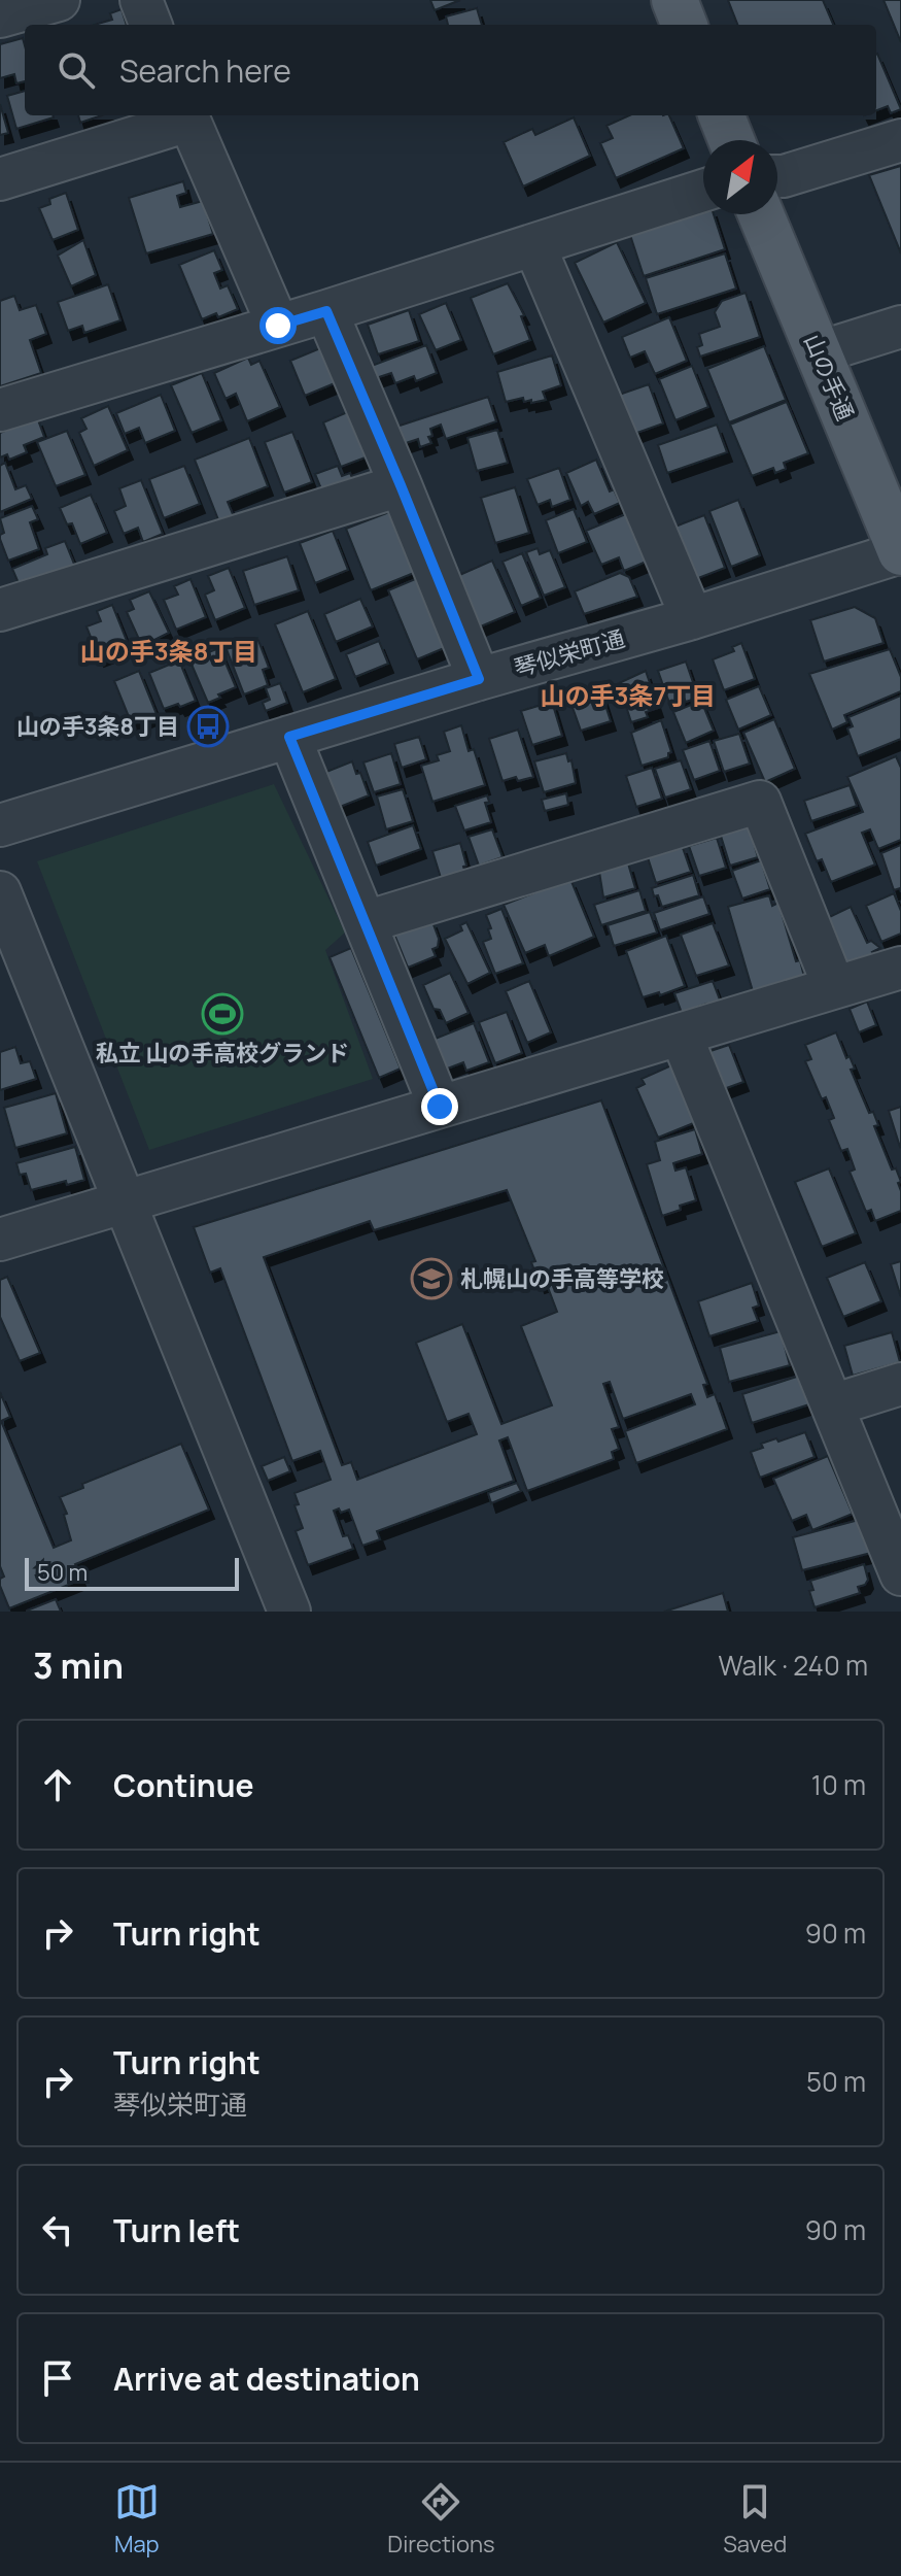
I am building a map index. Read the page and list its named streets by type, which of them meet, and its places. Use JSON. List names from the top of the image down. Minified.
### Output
{"streets":{"main road":["山の手通"],"street":["琴似栄町通"]},"crossings":[["山の手通","琴似栄町通"]],"districts":["山の手3条8丁目","山の手3条7丁目"],"places":{"bus stop":["山の手3条8丁目"],"sports":["私立 山の手高校グランド"],"school or university":["札幌山の手高等学校"]},"scale_bar":"50 m","north":"top right","page":{"search":"Search here","scale":"50 m","heading":["3 min","Walk · 240 m"],"list":[["Continue","10 m"],["Turn right","90 m"],["Turn right","琴似栄町通","50 m"],["Turn left","90 m"],"Arrive at destination"],"nav":["Map","Directions","Saved"]}}
